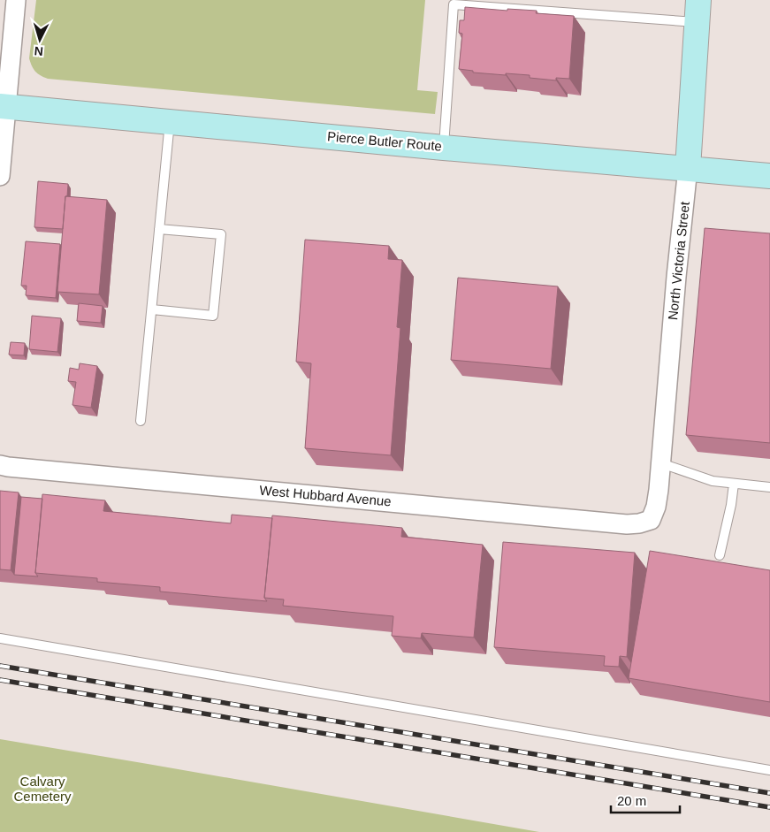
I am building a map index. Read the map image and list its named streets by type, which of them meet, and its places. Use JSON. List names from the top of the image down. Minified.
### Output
{"streets":{"main road":["Pierce Butler Route","North Victoria Street"],"street":["West Hubbard Avenue"]},"crossings":[["Pierce Butler Route","North Victoria Street"],["North Victoria Street","West Hubbard Avenue"]],"parks":["Calvary Cemetery"],"scale_bar":"20 m","north":"bottom"}
